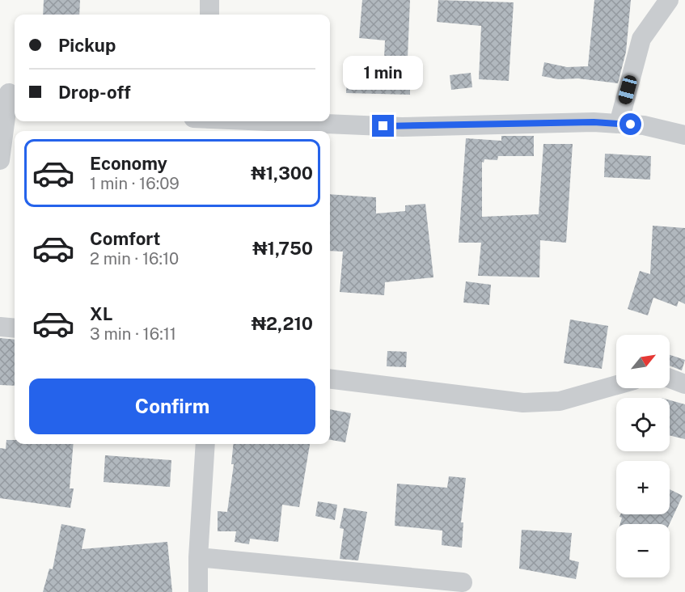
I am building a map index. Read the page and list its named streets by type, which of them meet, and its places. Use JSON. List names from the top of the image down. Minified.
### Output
{"north":"top right","page":{"banner":["Pickup","Drop-off"],"bubble":"1 min","list":[{"name":"Economy","note":"1 min · 16:09","value":"₦1,300"},{"name":"Comfort","note":"2 min · 16:10","value":"₦1,750"},{"name":"XL","note":"3 min · 16:11","value":"₦2,210"}],"map_buttons":["+","−"],"buttons":"Confirm"}}
